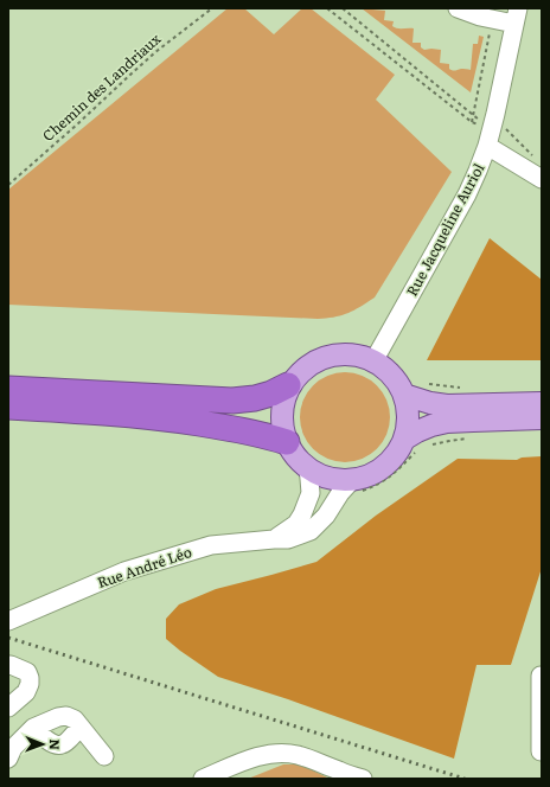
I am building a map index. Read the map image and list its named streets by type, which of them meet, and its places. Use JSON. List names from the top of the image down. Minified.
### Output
{"streets":{"street":["Rue Jacqueline Auriol","Rue André Léo"],"path":["Chemin des Landriaux"]},"crossings":[["Rue Jacqueline Auriol","Rue André Léo"]],"north":"right"}
